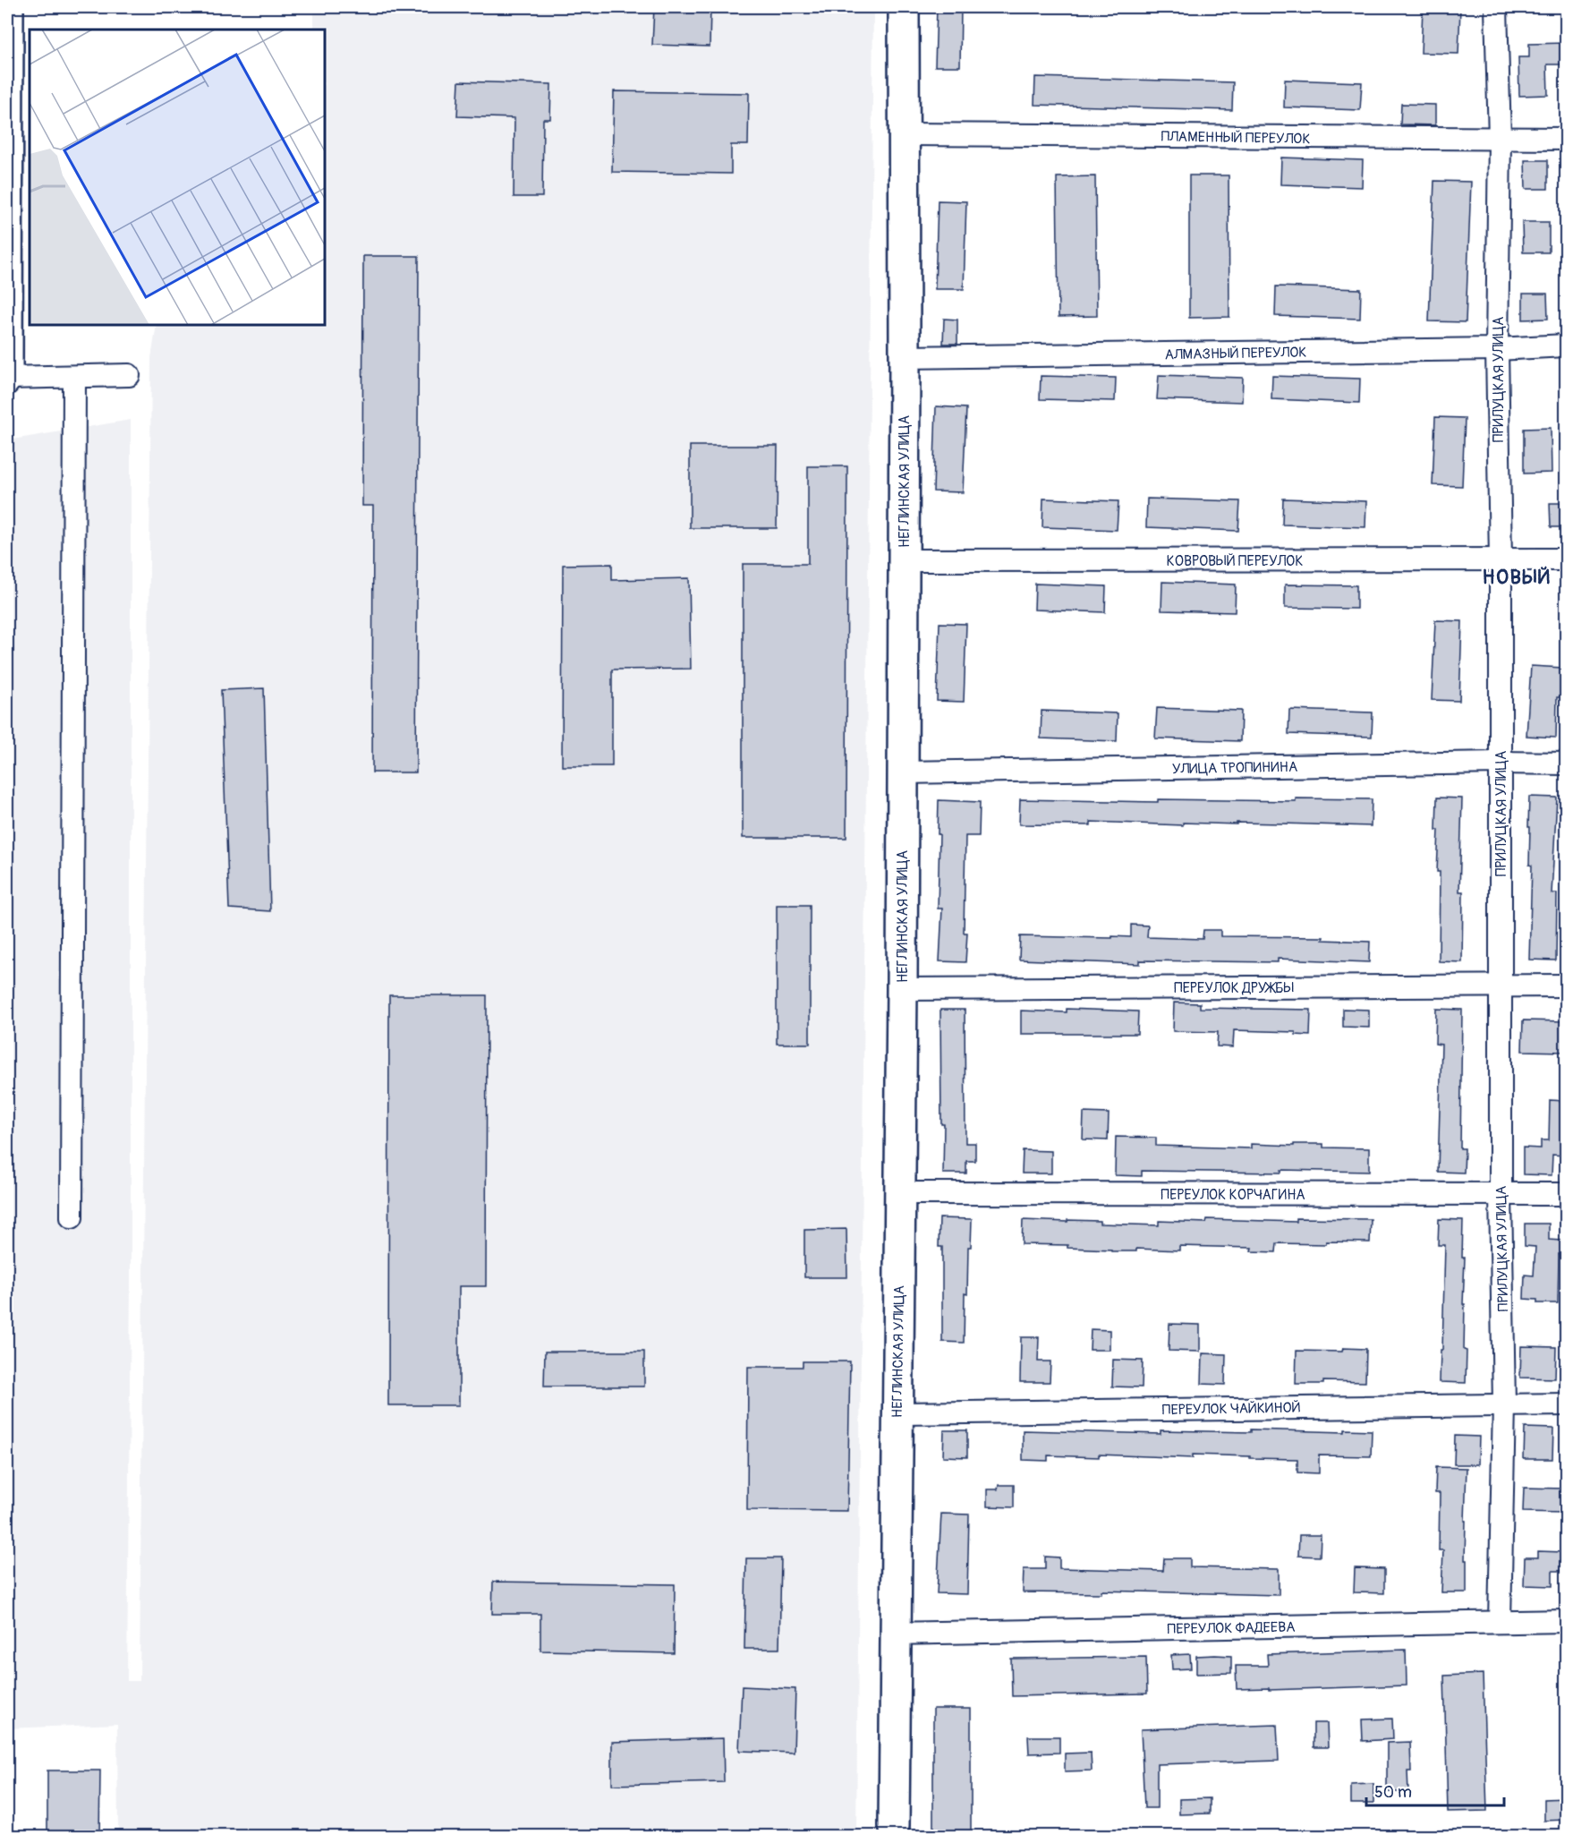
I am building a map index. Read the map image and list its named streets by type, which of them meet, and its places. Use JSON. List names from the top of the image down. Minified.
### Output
{"streets":{"street":["ПЛАМЕННЫЙ ПЕРЕУЛОК","АЛМАЗНЫЙ ПЕРЕУЛОК","ПРИЛУЦКАЯ УЛИЦА","НЕГЛИНСКАЯ УЛИЦА","КОВРОВЫЙ ПЕРЕУЛОК","УЛИЦА ТРОПИНИНА","ПЕРЕУЛОК ДРУЖБЫ","ПЕРЕУЛОК КОРЧАГИНА","ПЕРЕУЛОК ЧАЙКИНОЙ","ПЕРЕУЛОК ФАДЕЕВА"]},"crossings":[["ПЛАМЕННЫЙ ПЕРЕУЛОК","ПРИЛУЦКАЯ УЛИЦА"],["ПЛАМЕННЫЙ ПЕРЕУЛОК","НЕГЛИНСКАЯ УЛИЦА"],["АЛМАЗНЫЙ ПЕРЕУЛОК","ПРИЛУЦКАЯ УЛИЦА"],["АЛМАЗНЫЙ ПЕРЕУЛОК","НЕГЛИНСКАЯ УЛИЦА"],["ПРИЛУЦКАЯ УЛИЦА","КОВРОВЫЙ ПЕРЕУЛОК"],["ПРИЛУЦКАЯ УЛИЦА","УЛИЦА ТРОПИНИНА"],["ПРИЛУЦКАЯ УЛИЦА","ПЕРЕУЛОК ДРУЖБЫ"],["ПРИЛУЦКАЯ УЛИЦА","ПЕРЕУЛОК КОРЧАГИНА"],["ПРИЛУЦКАЯ УЛИЦА","ПЕРЕУЛОК ЧАЙКИНОЙ"],["ПРИЛУЦКАЯ УЛИЦА","ПЕРЕУЛОК ФАДЕЕВА"],["НЕГЛИНСКАЯ УЛИЦА","КОВРОВЫЙ ПЕРЕУЛОК"],["НЕГЛИНСКАЯ УЛИЦА","УЛИЦА ТРОПИНИНА"],["НЕГЛИНСКАЯ УЛИЦА","ПЕРЕУЛОК ДРУЖБЫ"],["НЕГЛИНСКАЯ УЛИЦА","ПЕРЕУЛОК КОРЧАГИНА"],["НЕГЛИНСКАЯ УЛИЦА","ПЕРЕУЛОК ЧАЙКИНОЙ"],["НЕГЛИНСКАЯ УЛИЦА","ПЕРЕУЛОК ФАДЕЕВА"]],"districts":["НОВЫЙ"],"scale_bar":"50 m"}
